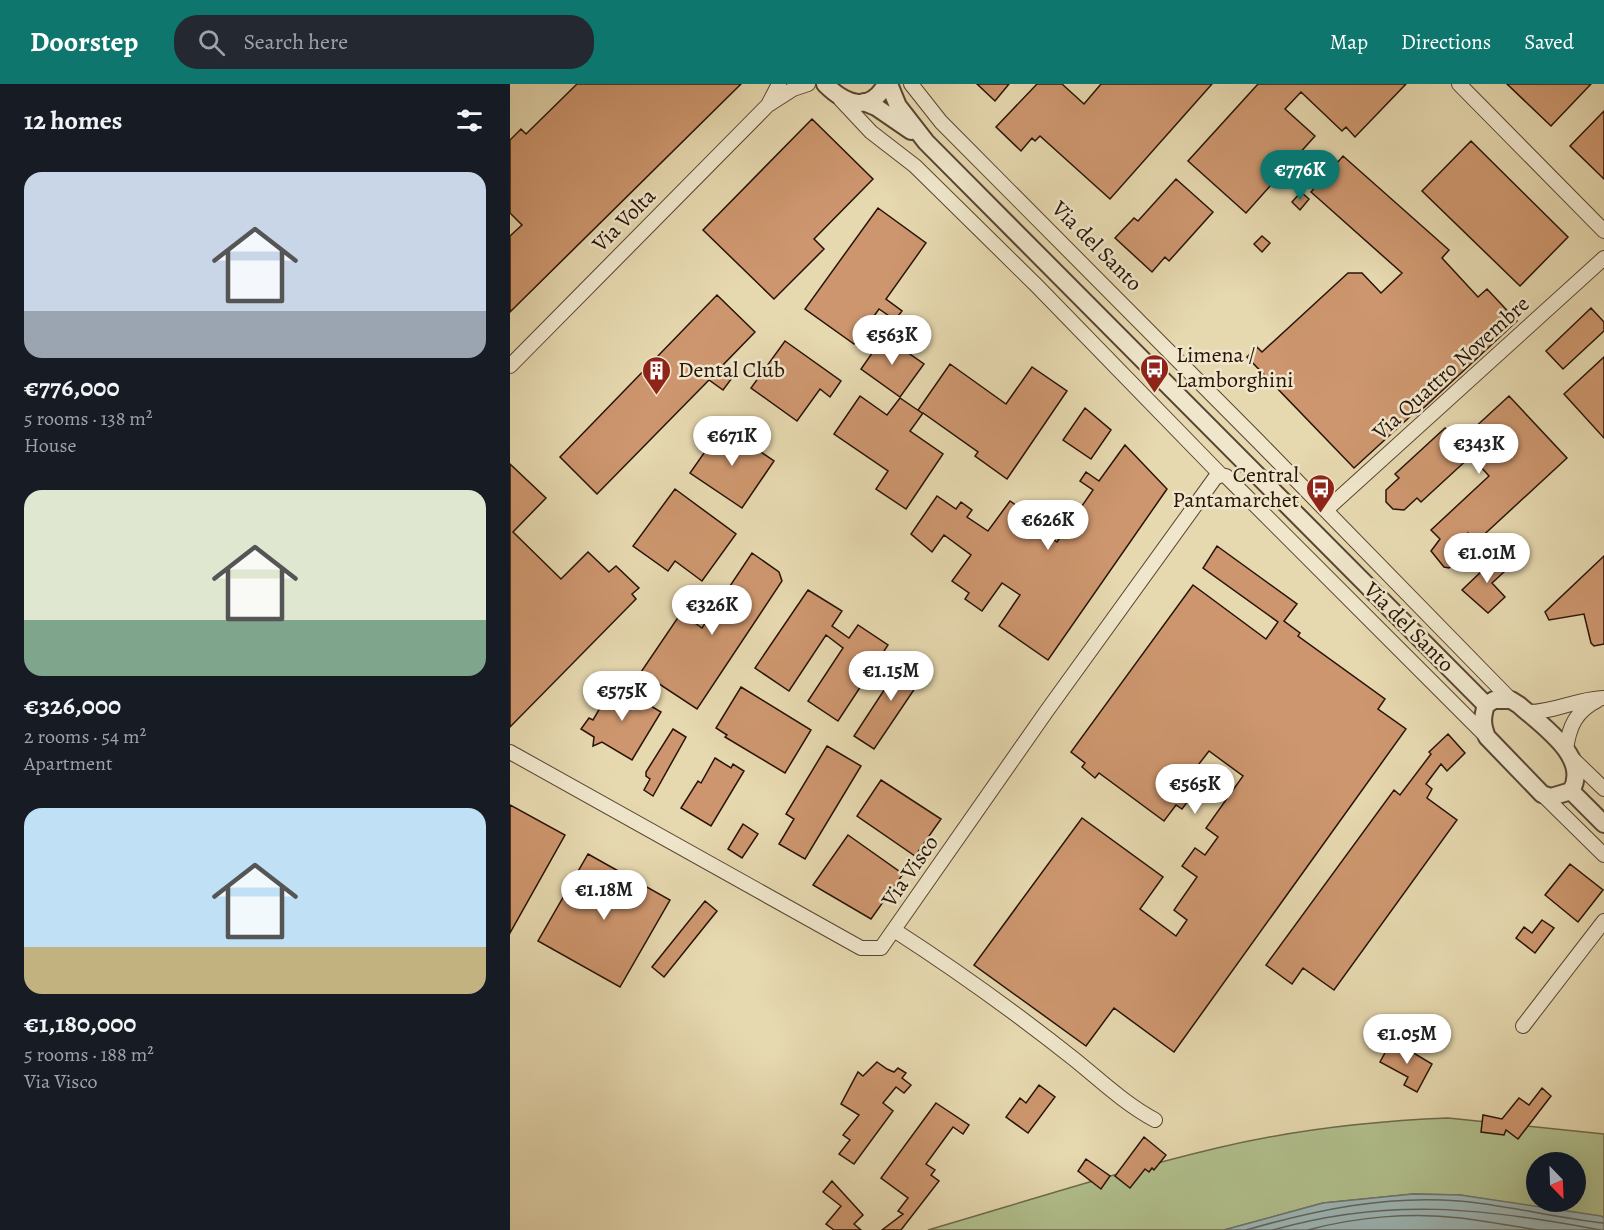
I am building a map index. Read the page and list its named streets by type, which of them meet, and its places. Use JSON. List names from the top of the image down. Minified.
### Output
{"streets":{"street":["Via Volta","Via del Santo","Via Quattro Novembre","Via Visco"]},"crossings":[["Via del Santo","Via Quattro Novembre"],["Via del Santo","Via Visco"]],"places":{"bus stop":["Limena / Lamborghini","Central Pantamarchet"],"building":["Dental Club"]},"north":"bottom right","page":{"header":"Doorstep","search":"Search here","nav":["Map","Directions","Saved"],"heading":"12 homes","price":["€776K","€563K","€671K","€343K","€626K","€1.01M","€326K","€1.15M","€575K","€565K","€1.18M","€1.05M"],"list":[{"name":"€776,000","note":"5 rooms · 138 m² · House"},{"name":"€326,000","note":"2 rooms · 54 m² · Apartment"},{"name":"€1,180,000","note":"5 rooms · 188 m² · Via Visco"}]}}
